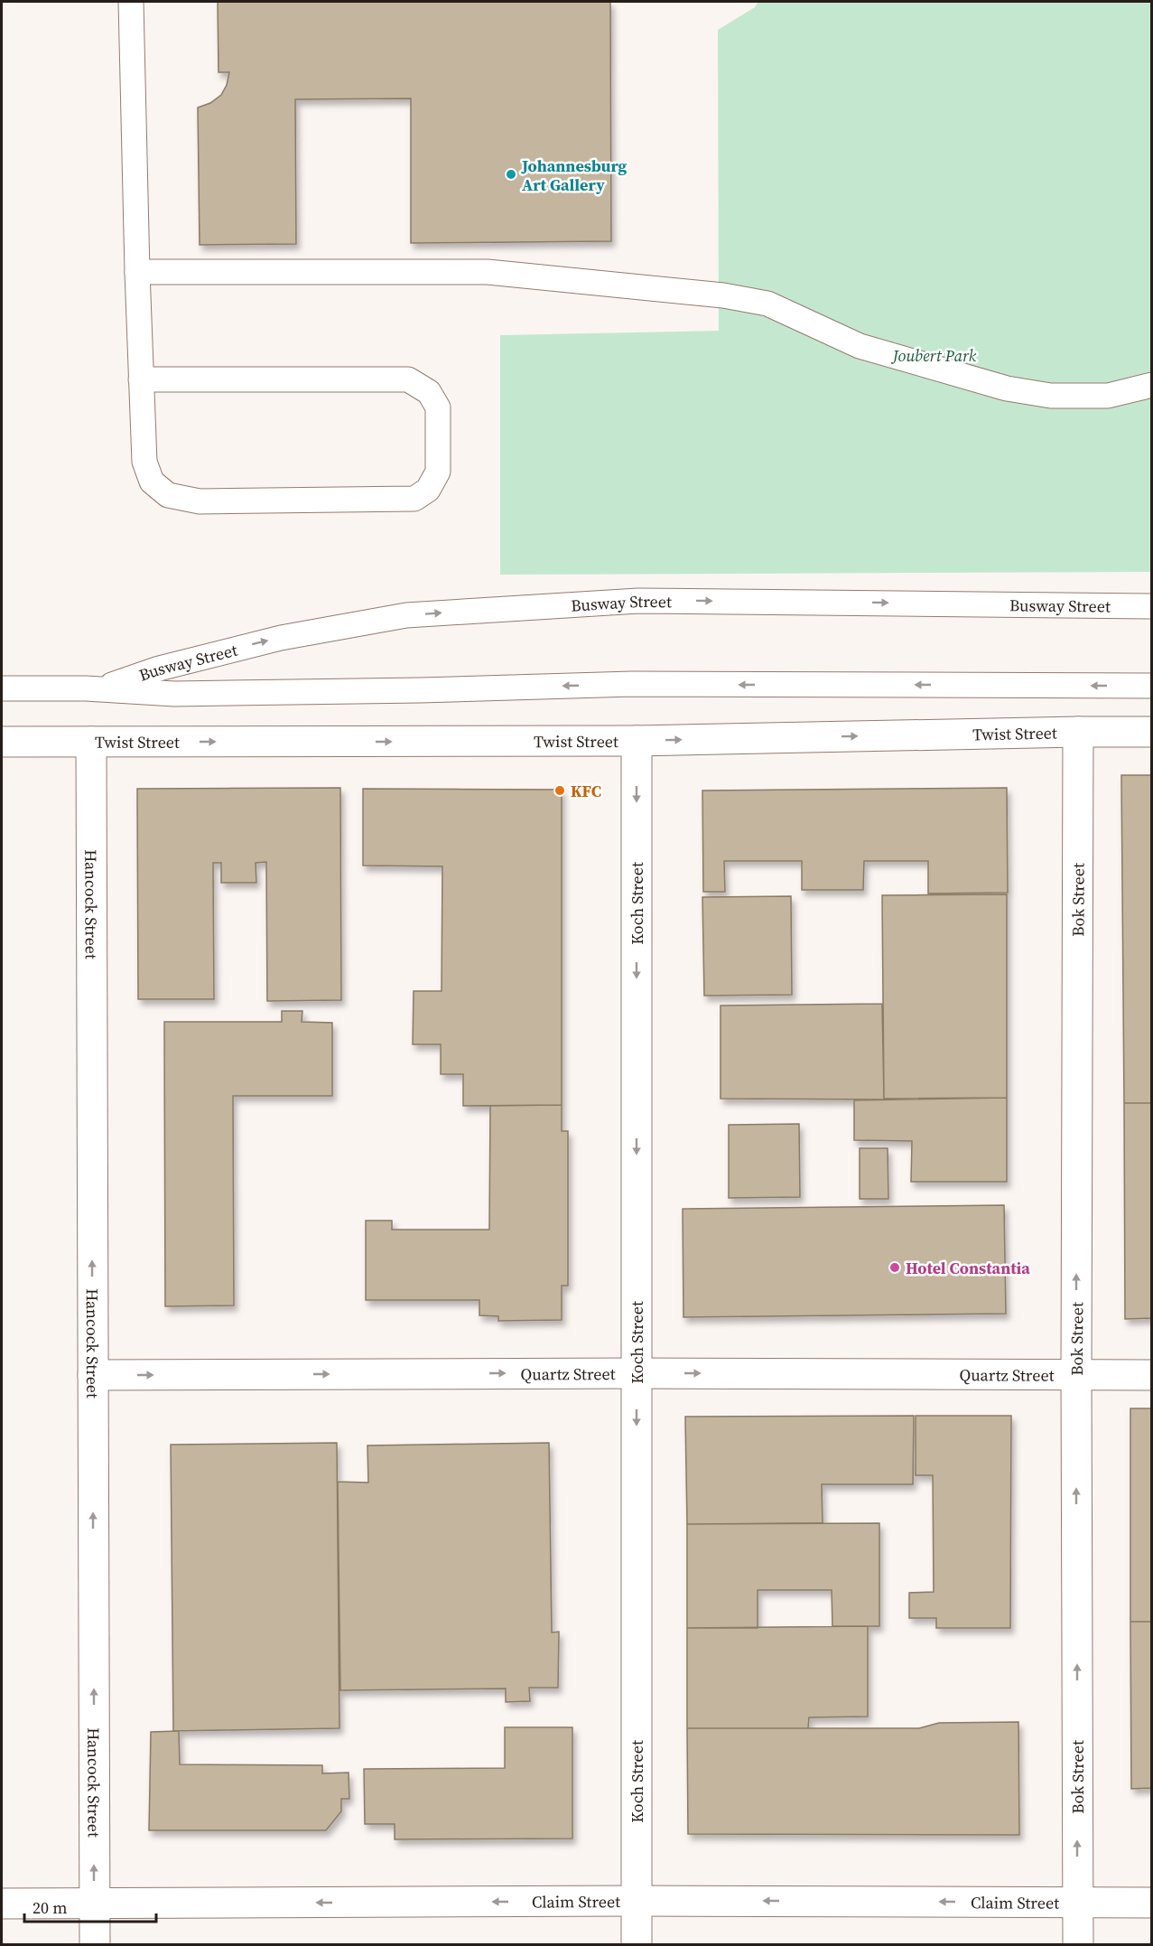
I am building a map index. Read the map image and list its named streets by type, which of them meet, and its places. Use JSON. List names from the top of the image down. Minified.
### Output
{"streets":{"street":["Twist Street","Bok Street","Koch Street","Hancock Street","Quartz Street","Claim Street"],"lane":["Busway Street"]},"crossings":[["Twist Street","Bok Street"],["Twist Street","Koch Street"],["Twist Street","Hancock Street"],["Bok Street","Quartz Street"],["Bok Street","Claim Street"],["Koch Street","Quartz Street"],["Koch Street","Claim Street"],["Hancock Street","Quartz Street"],["Hancock Street","Claim Street"]],"one_way":["Twist Street","Bok Street","Koch Street","Hancock Street","Quartz Street","Claim Street"],"parks":["Joubert Park"],"places":["Johannesburg Art Gallery","KFC","Hotel Constantia"],"scale_bar":"20 m"}
